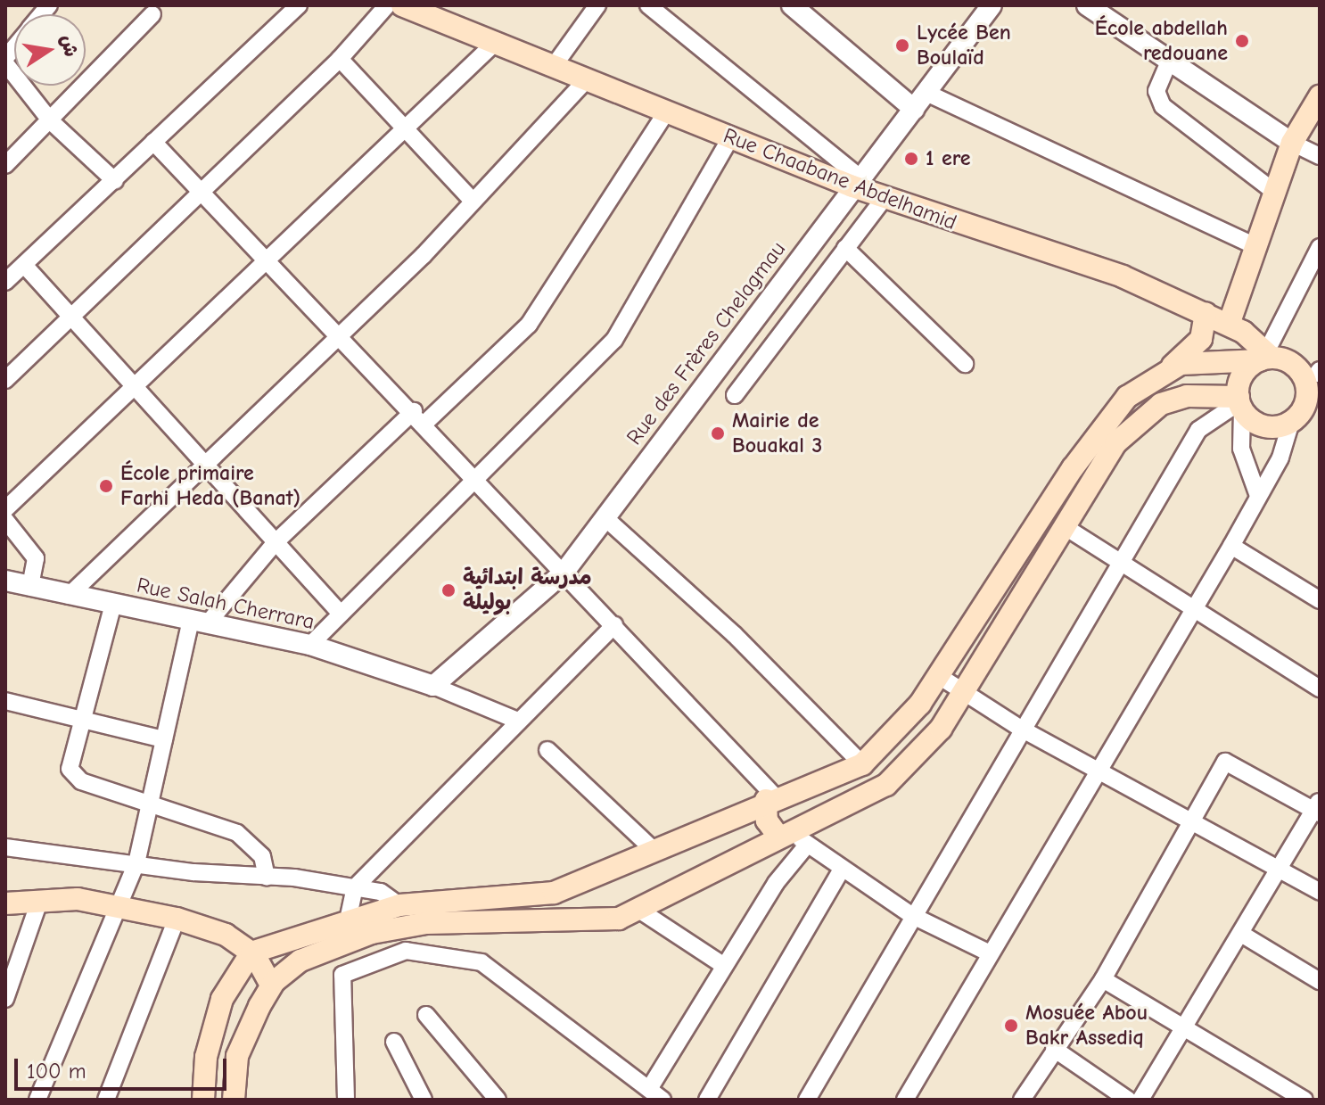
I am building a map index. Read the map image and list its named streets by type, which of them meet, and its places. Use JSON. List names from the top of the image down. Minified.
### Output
{"streets":{"main road":["Rue Chaabane Abdelhamid"],"street":["Rue des Frères Chelagmau","Rue Salah Cherrara"]},"crossings":[["Rue Chaabane Abdelhamid","Rue des Frères Chelagmau"],["Rue des Frères Chelagmau","Rue Salah Cherrara"]],"places":["École abdellah redouane","Lycée Ben Boulaïd","1 ere","Mairie de Bouakal 3","École primaire Farhi Heda (Banat)","مدرسة ابتدائية بوليلة","Mosuée Abou Bakr Assediq"],"scale_bar":"100 m","north":"right"}
